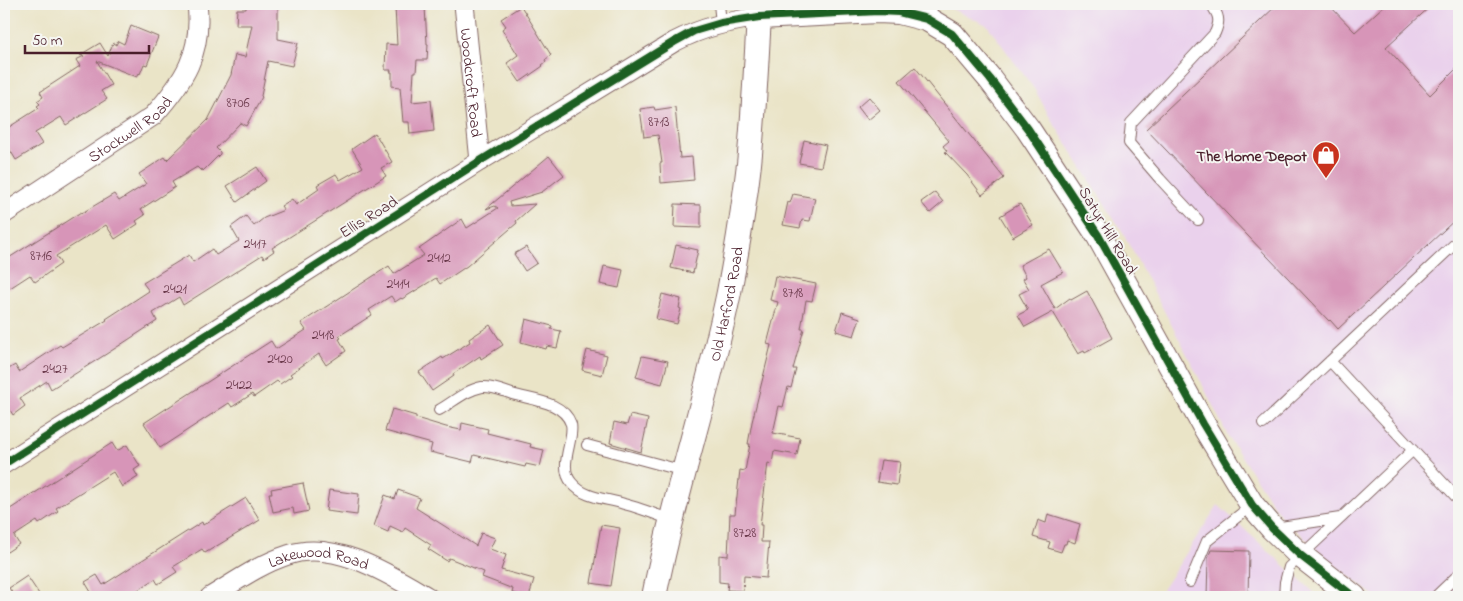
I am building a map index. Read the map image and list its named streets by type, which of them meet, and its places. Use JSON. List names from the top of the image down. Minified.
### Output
{"streets":{"street":["Woodcroft Road","Stockwell Road","Ellis Road","Satyr Hill Road","Old Harford Road","Lakewood Road"]},"crossings":[["Woodcroft Road","Ellis Road"],["Ellis Road","Satyr Hill Road"],["Ellis Road","Old Harford Road"],["Satyr Hill Road","Old Harford Road"]],"places":{"shop":["The Home Depot"]},"house_numbers":["8706","8713","2417","8716","2412","2414","2421","8718","2418","2420","2427","2422","8728"],"scale_bar":"50 m"}
